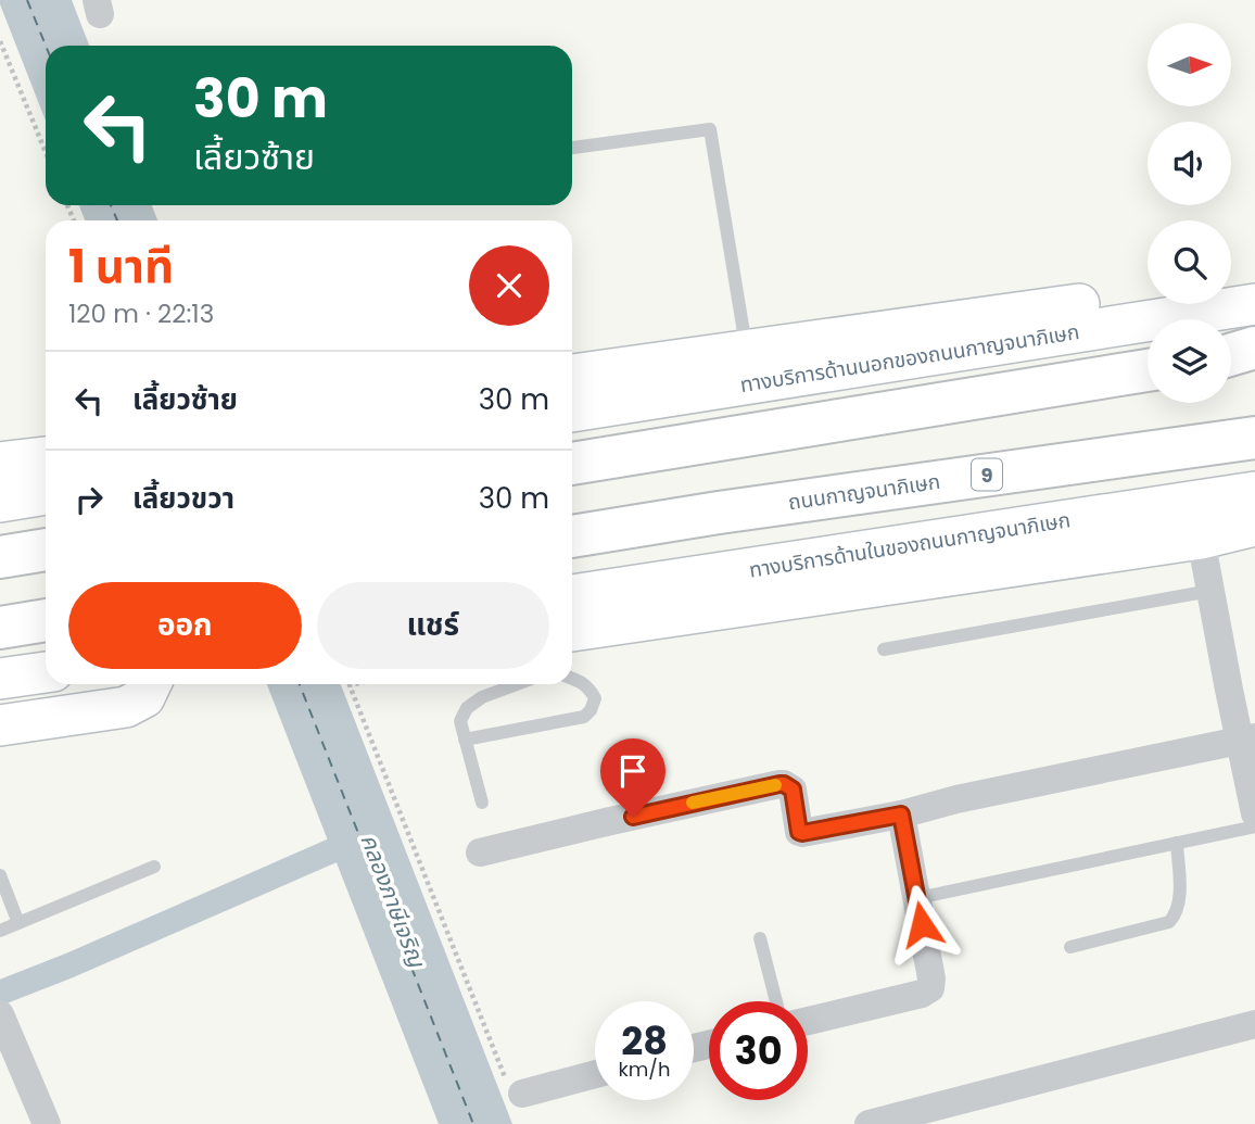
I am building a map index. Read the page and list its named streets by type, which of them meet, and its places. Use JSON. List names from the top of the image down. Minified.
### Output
{"streets":{"highway":["9","ถนนกาญจนาภิเษก"],"main road":["ทางบริการด้านนอกของถนนกาญจนาภิเษก","ทางบริการด้านในของถนนกาญจนาภิเษก"]},"water":["คลองภาษีเจริญ"],"north":"right","page":{"turn":["30 m","เลี้ยวซ้าย"],"heading":["1 นาที","120 m · 22:13"],"list":[{"name":"เลี้ยวซ้าย","value":"30 m"},{"name":"เลี้ยวขวา","value":"30 m"}],"buttons":["ออก","แชร์"],"speed":"28 km/h","limit":"30"}}
